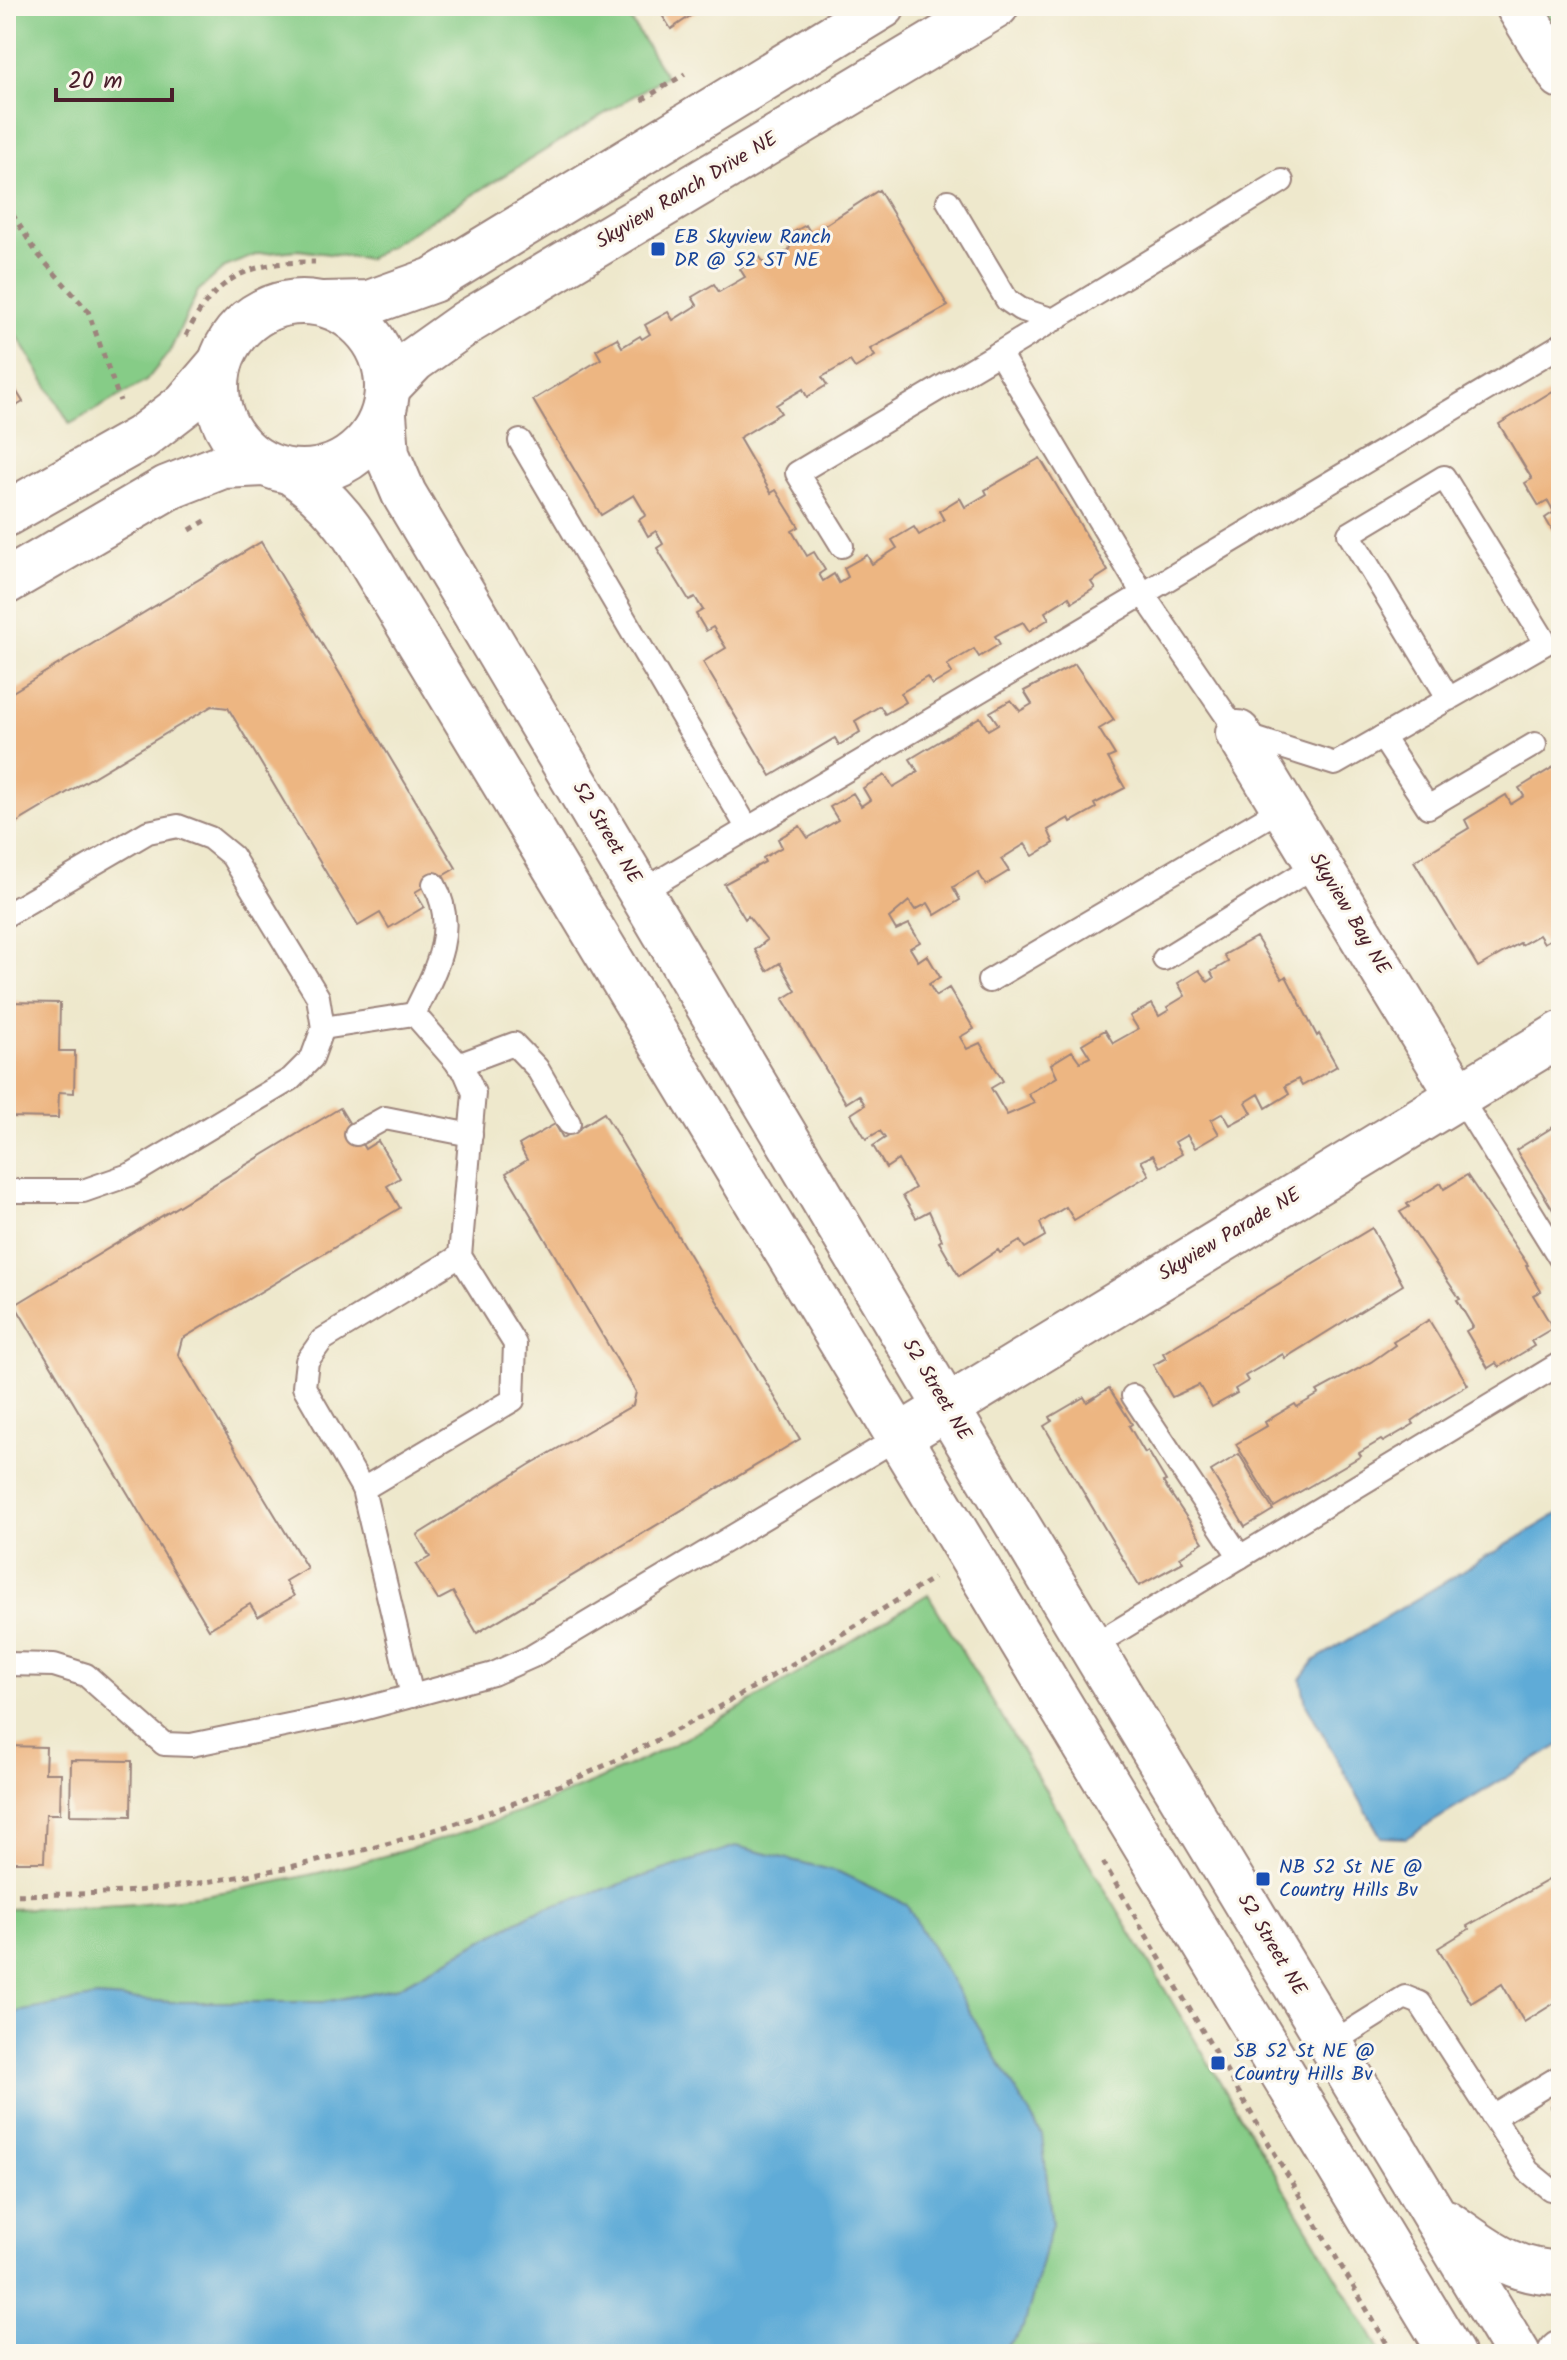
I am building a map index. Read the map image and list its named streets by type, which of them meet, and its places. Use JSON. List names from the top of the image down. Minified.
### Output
{"streets":{"street":["Skyview Ranch Drive NE","52 Street NE","Skyview Bay NE","Skyview Parade NE"]},"crossings":[["Skyview Ranch Drive NE","52 Street NE"],["52 Street NE","Skyview Parade NE"],["Skyview Bay NE","Skyview Parade NE"]],"places":{"transit":["EB Skyview Ranch DR @ 52 ST NE","NB 52 St NE @ Country Hills Bv","SB 52 St NE @ Country Hills Bv"]},"scale_bar":"20 m"}
